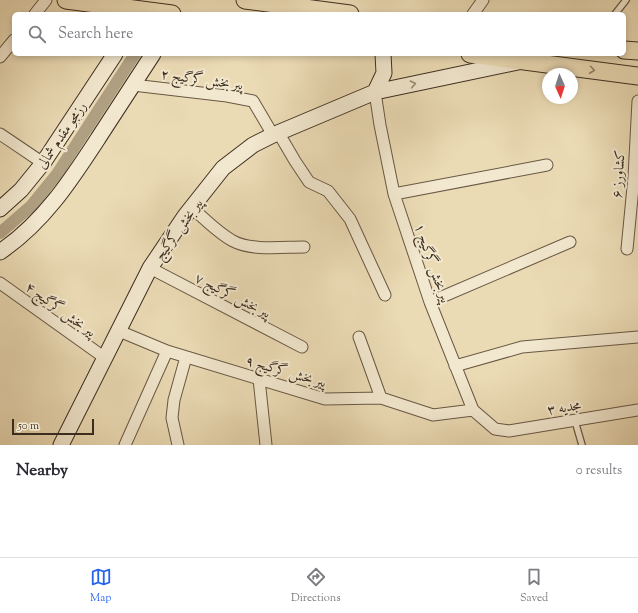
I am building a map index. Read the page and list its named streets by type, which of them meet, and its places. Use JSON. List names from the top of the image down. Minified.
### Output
{"streets":{"street":["پیر بخش گرگیج ۲","رزمجو مقدم شمالی","کشاورز ۶","پیر بخش گرگیج","پیر بخش گرگیج ۱","پیر بخش گرگیج ۷","پیر بخش گرگیج ۴","پیر بخش گرگیج ۹","مجدیه ۳"]},"crossings":[["پیر بخش گرگیج ۲","پیر بخش گرگیج"],["پیر بخش گرگیج","پیر بخش گرگیج ۱"],["پیر بخش گرگیج","پیر بخش گرگیج ۷"],["پیر بخش گرگیج","پیر بخش گرگیج ۴"],["پیر بخش گرگیج","پیر بخش گرگیج ۹"],["پیر بخش گرگیج ۱","پیر بخش گرگیج ۹"],["پیر بخش گرگیج ۱","مجدیه ۳"]],"scale_bar":"50 m","north":"bottom","page":{"search":"Search here","scale":"50 m","heading":["Nearby","0 results"],"nav":["Map","Directions","Saved"]}}
